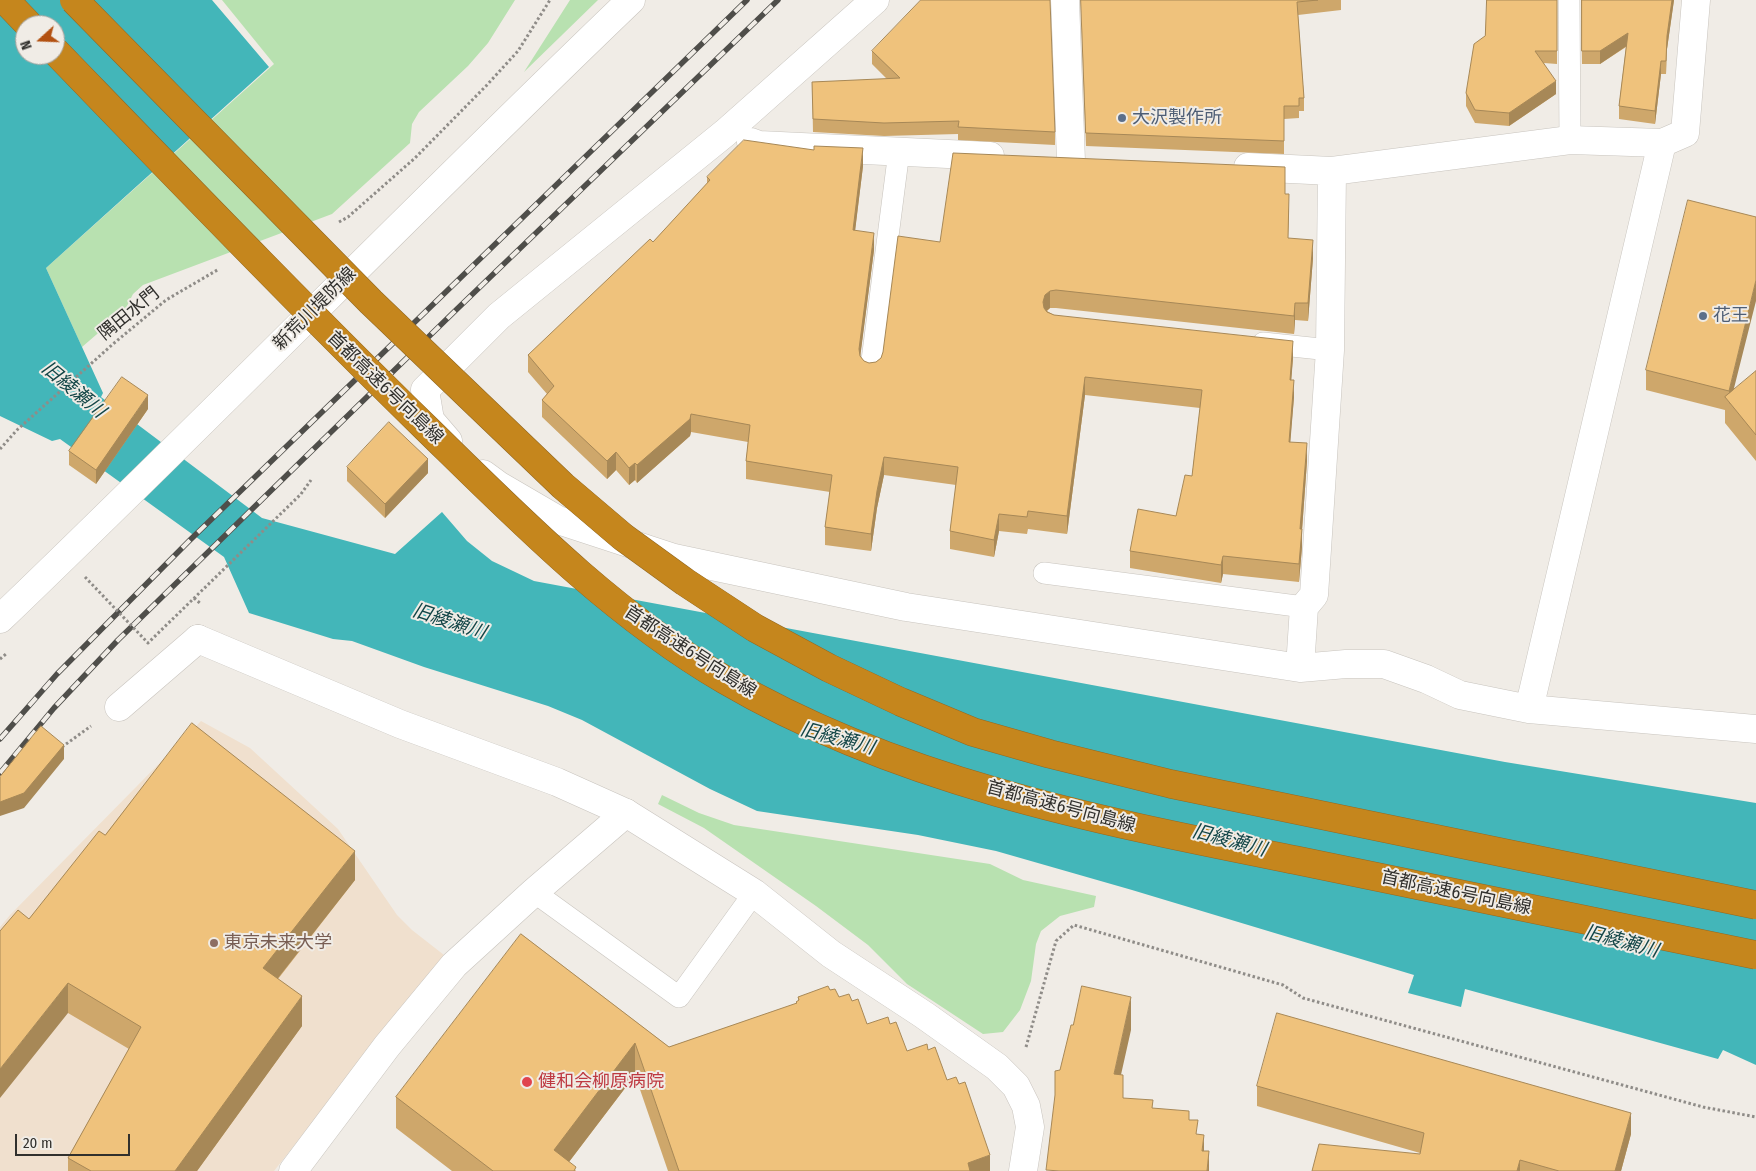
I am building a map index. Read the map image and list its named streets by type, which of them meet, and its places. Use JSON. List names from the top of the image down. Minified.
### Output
{"streets":{"highway":["首都高速6号向島線"],"street":["新荒川堤防線"],"path":["隅田水門"]},"water":["旧綾瀬川"],"places":["大沢製作所","花王","東京未来大学","健和会柳原病院"],"scale_bar":"20 m","north":"left"}
